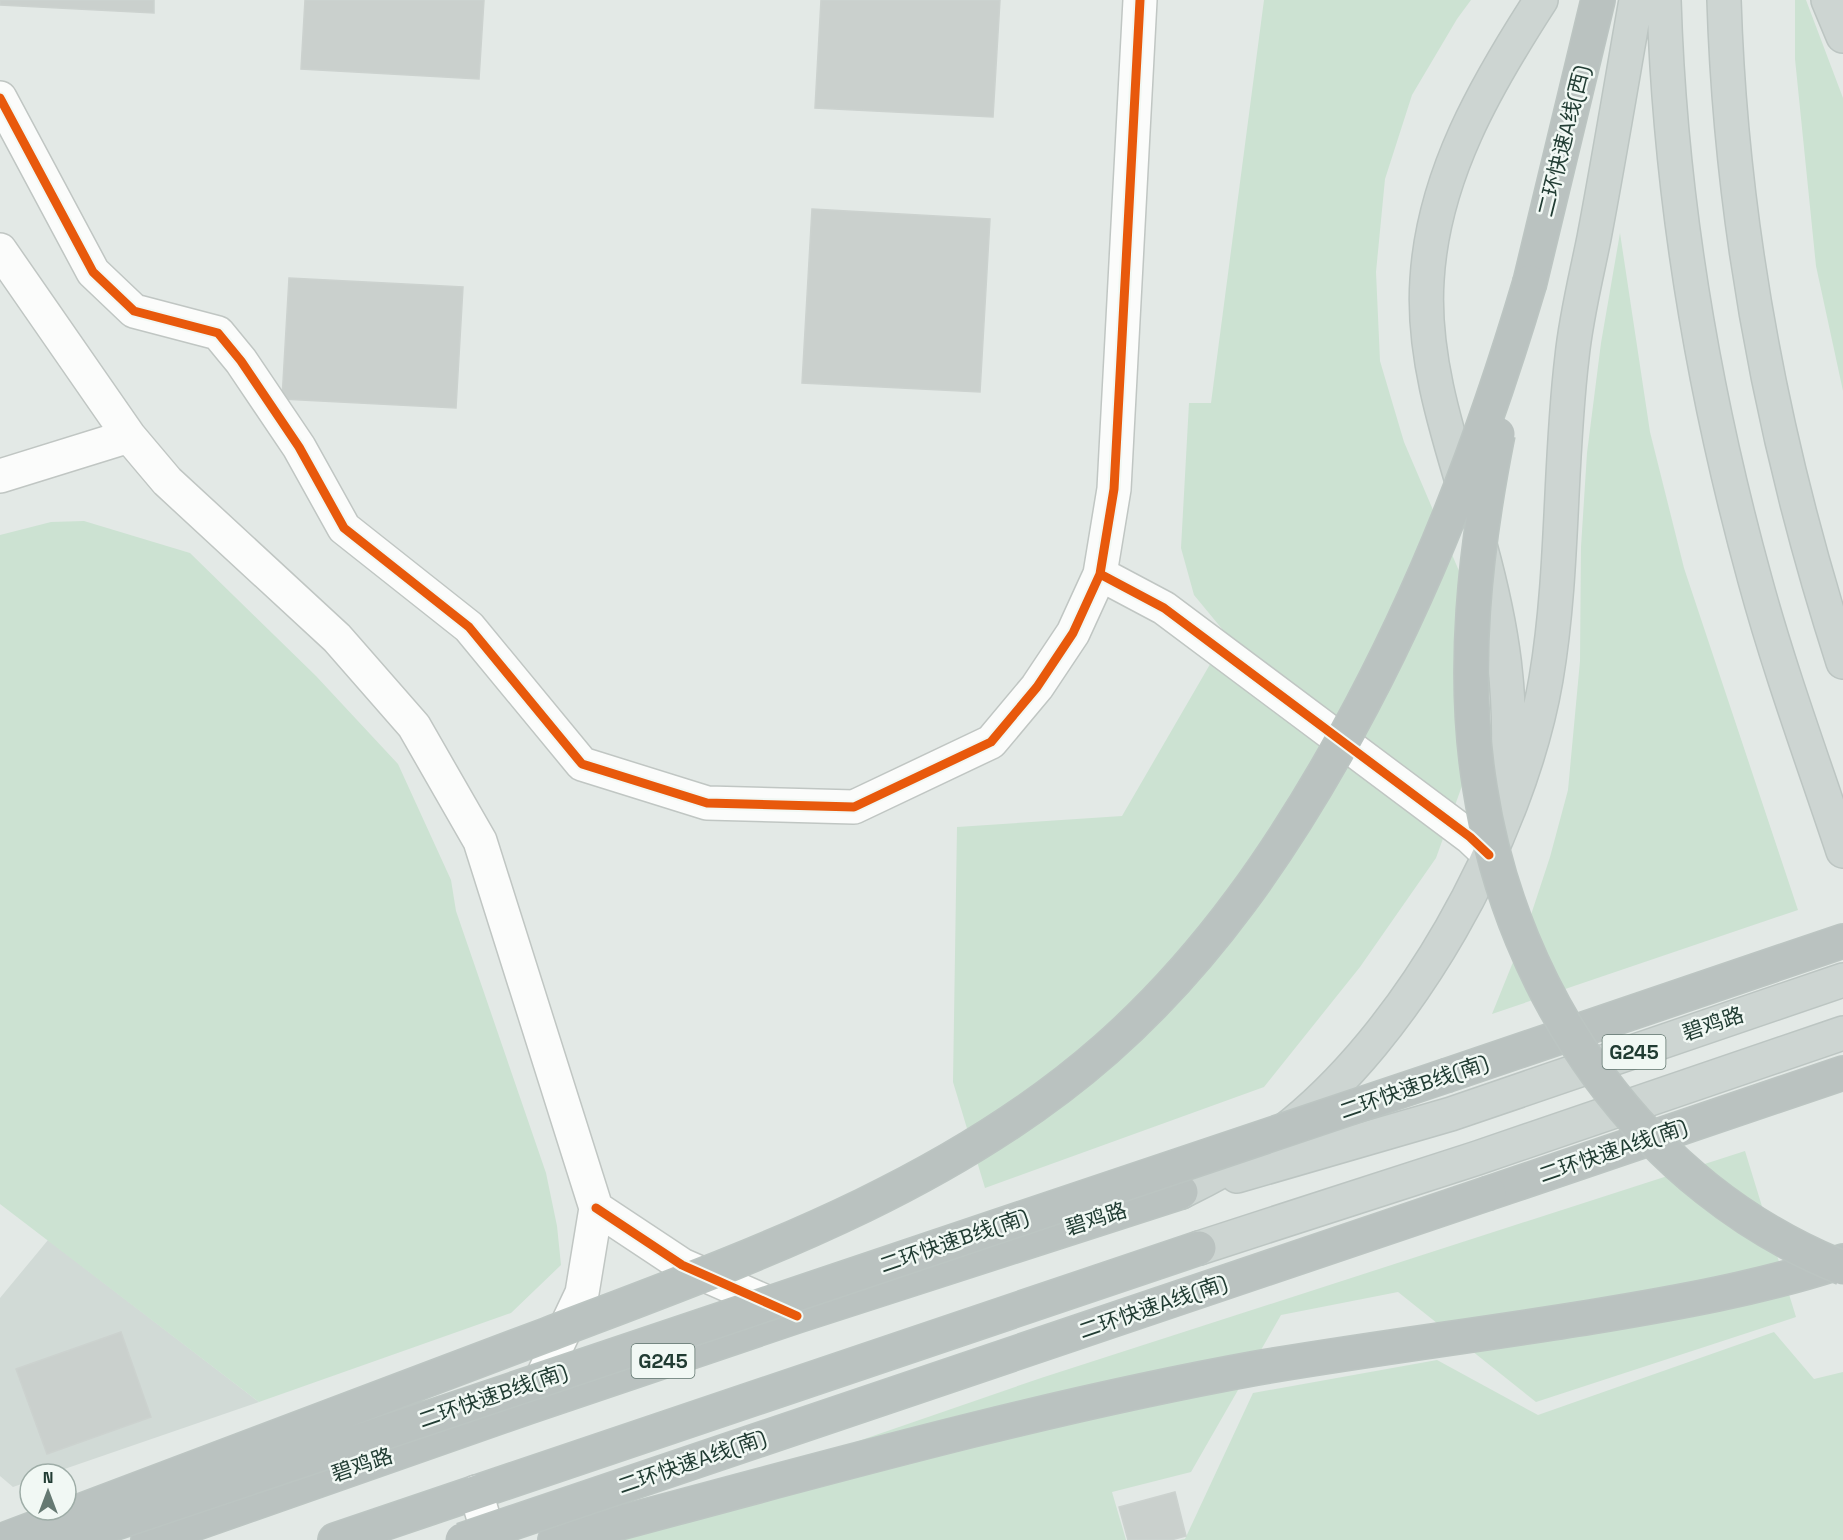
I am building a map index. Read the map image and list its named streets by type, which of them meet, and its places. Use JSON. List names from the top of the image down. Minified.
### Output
{"streets":{"highway":["二环快速A线(西)","碧鸡路","G245","二环快速B线(南)","二环快速A线(南)"]},"north":"top"}
